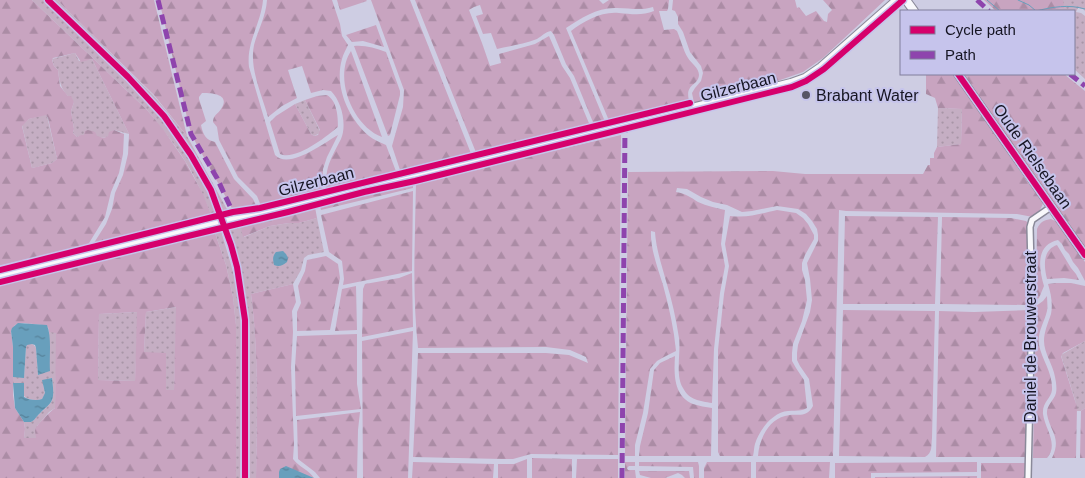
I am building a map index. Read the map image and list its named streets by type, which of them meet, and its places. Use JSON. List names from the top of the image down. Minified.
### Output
{"streets":{"street":["Gilzerbaan","Oude Rielsebaan","Daniel de Brouwerstraat"]},"crossings":[["Oude Rielsebaan","Daniel de Brouwerstraat"]],"places":["Brabant Water"],"legend":["Cycle path","Path"]}
